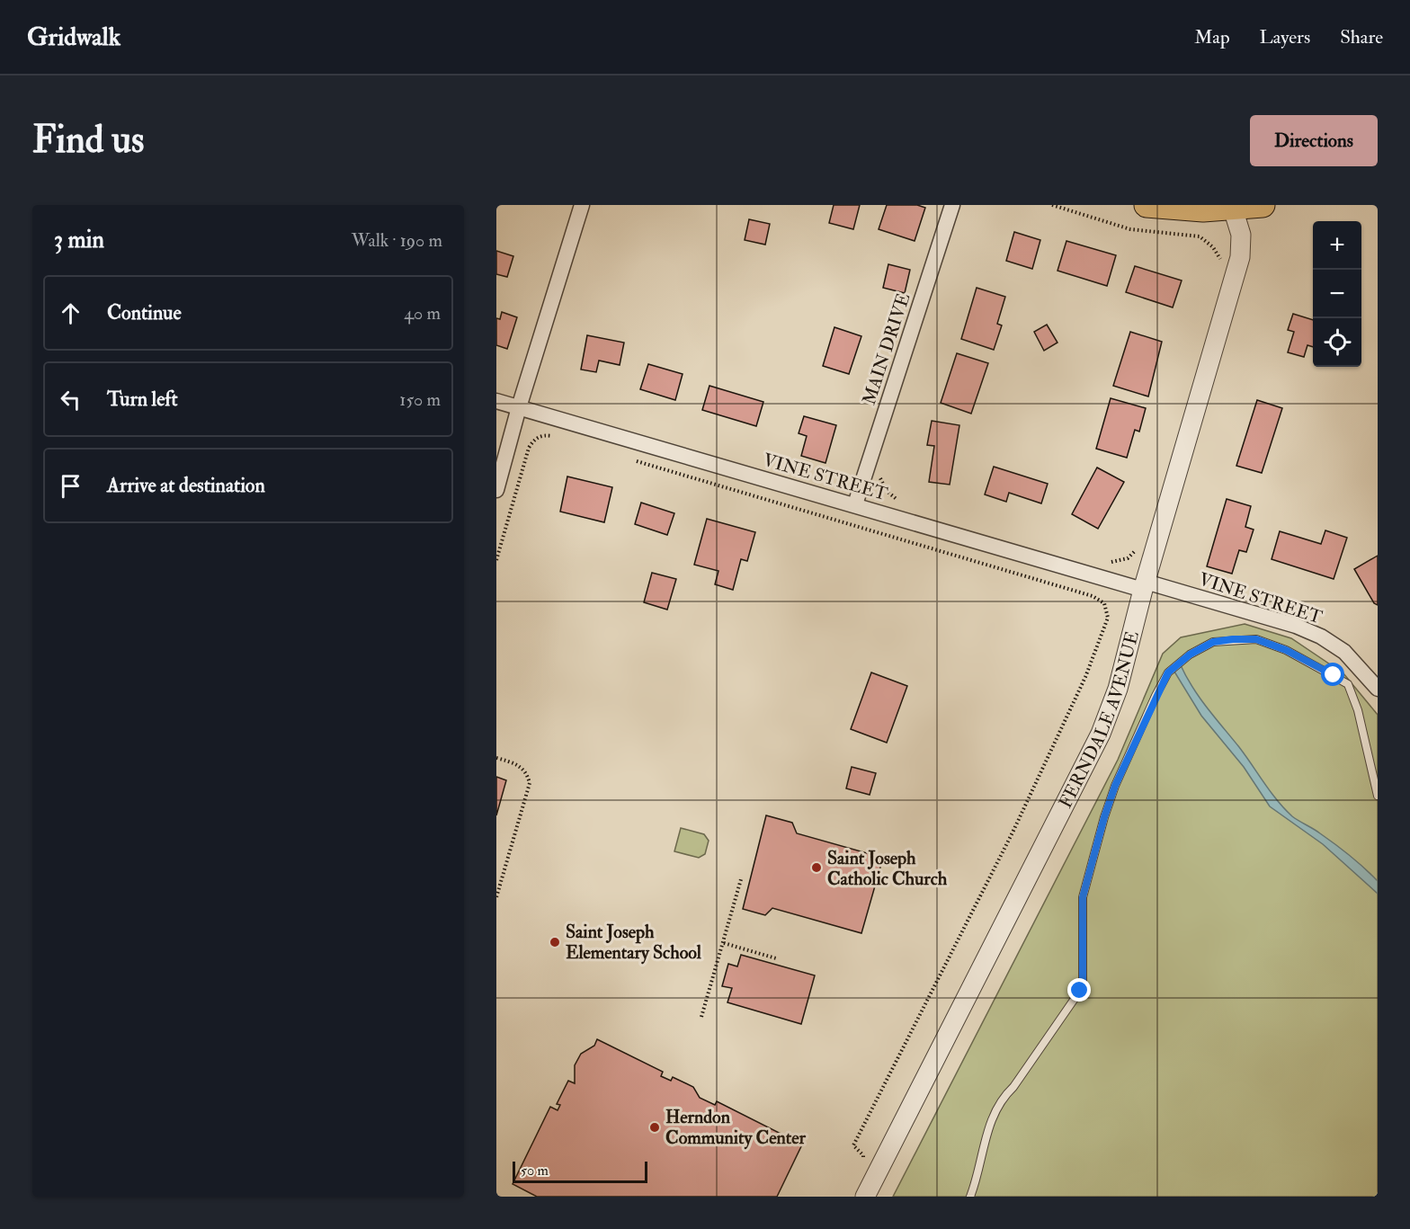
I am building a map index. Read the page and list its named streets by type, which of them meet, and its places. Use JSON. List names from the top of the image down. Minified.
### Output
{"streets":{"street":["MAIN DRIVE","VINE STREET","FERNDALE AVENUE"]},"crossings":[["MAIN DRIVE","VINE STREET"],["VINE STREET","FERNDALE AVENUE"]],"places":["Saint Joseph Catholic Church","Saint Joseph Elementary School","Herndon Community Center"],"scale_bar":"50 m","page":{"header":"Gridwalk","nav":["Map","Layers","Share"],"buttons":"Directions","title":"Find us","heading":["3 min","Walk · 190 m"],"map_buttons":["+","−"],"list":[["Continue","40 m"],["Turn left","150 m"],"Arrive at destination"],"scale":"50 m"}}
